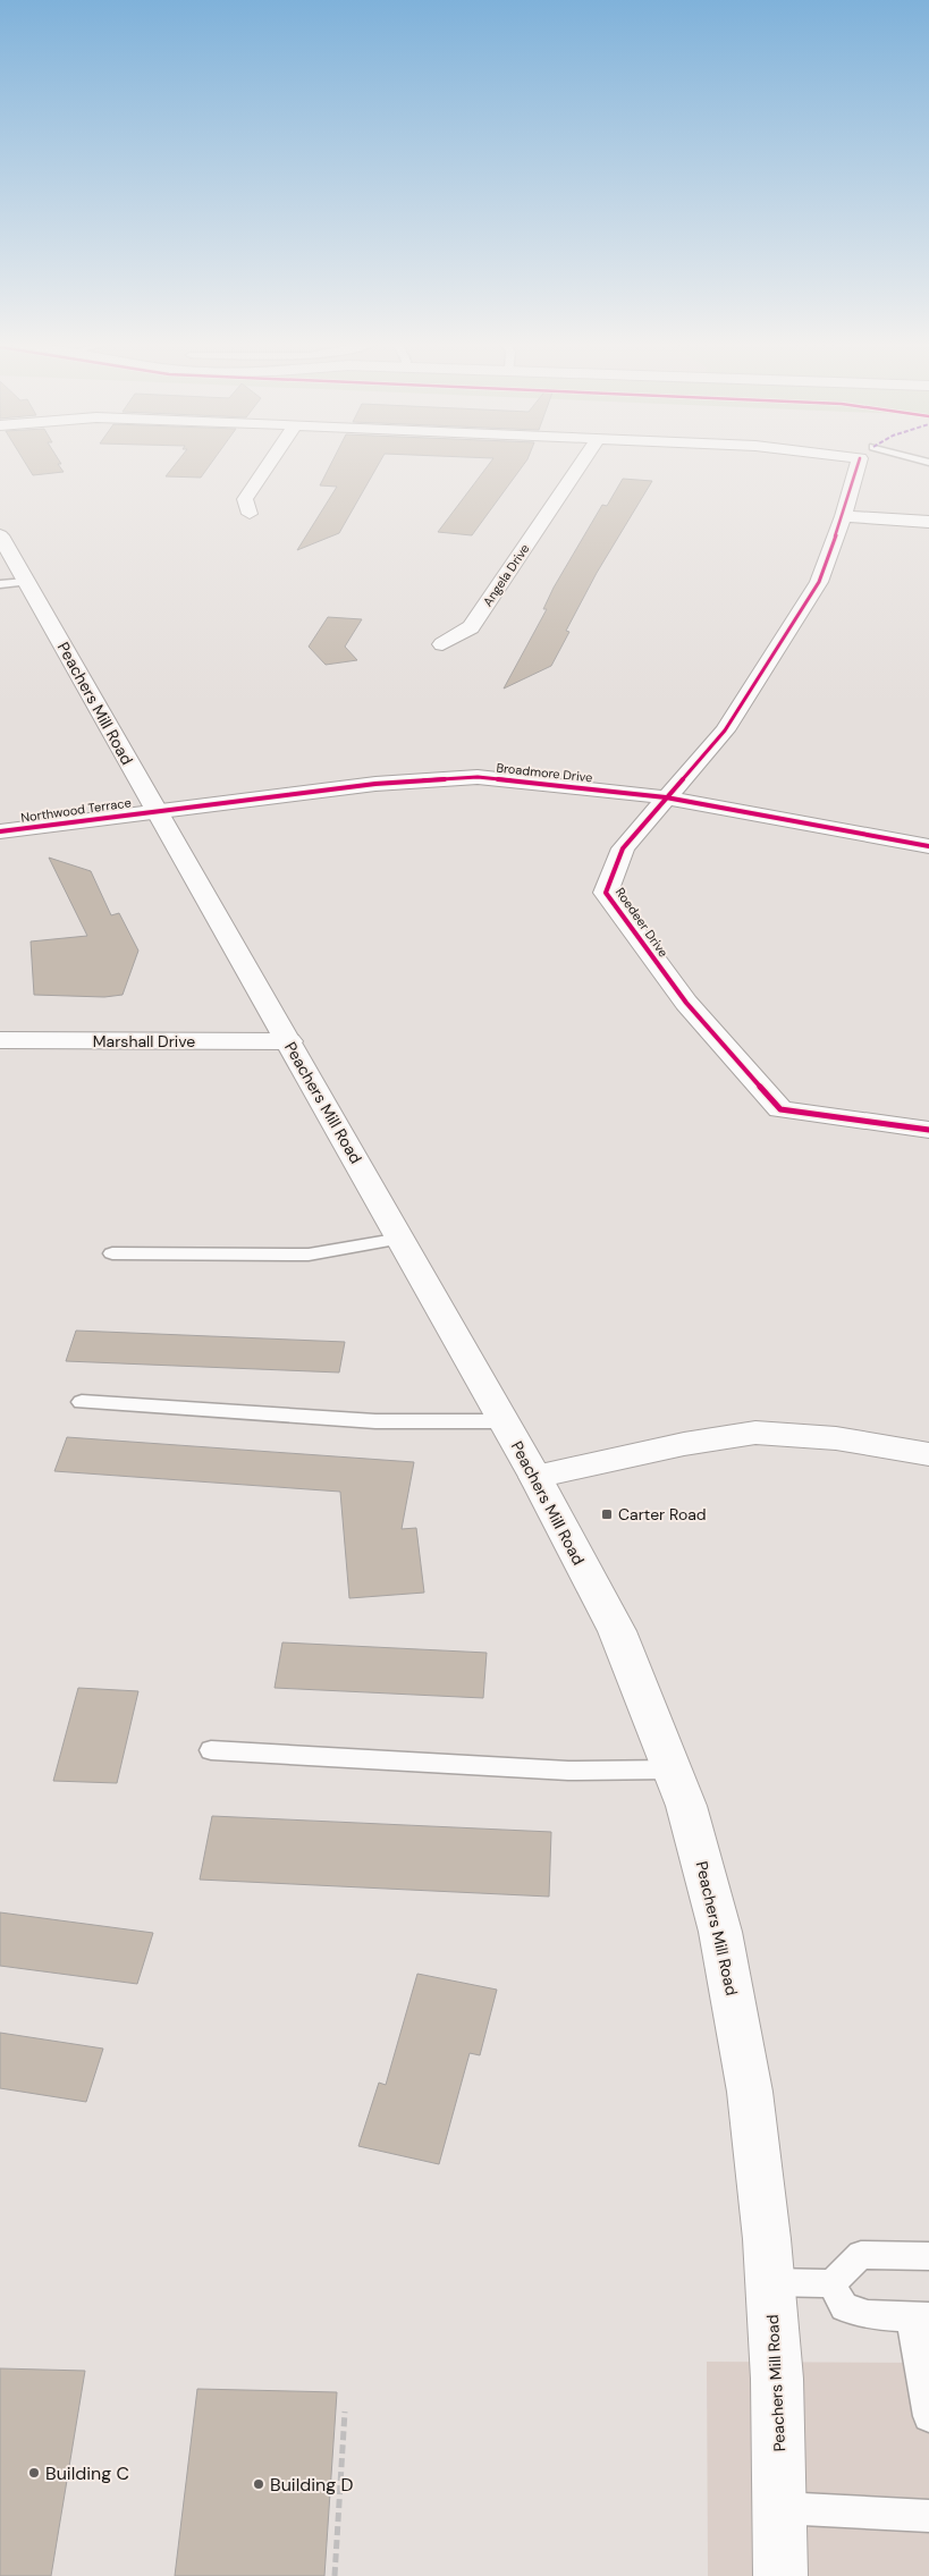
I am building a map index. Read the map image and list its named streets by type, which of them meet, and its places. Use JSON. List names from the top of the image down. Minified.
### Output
{"streets":{"street":["Angela Drive","Peachers Mill Road","Broadmore Drive","Northwood Terrace","Roedeer Drive","Marshall Drive"]},"crossings":[["Peachers Mill Road","Broadmore Drive"],["Peachers Mill Road","Northwood Terrace"],["Peachers Mill Road","Marshall Drive"],["Broadmore Drive","Northwood Terrace"],["Broadmore Drive","Roedeer Drive"]],"places":{"transit":["Carter Road"],"other":["Building C","Building D"]}}
